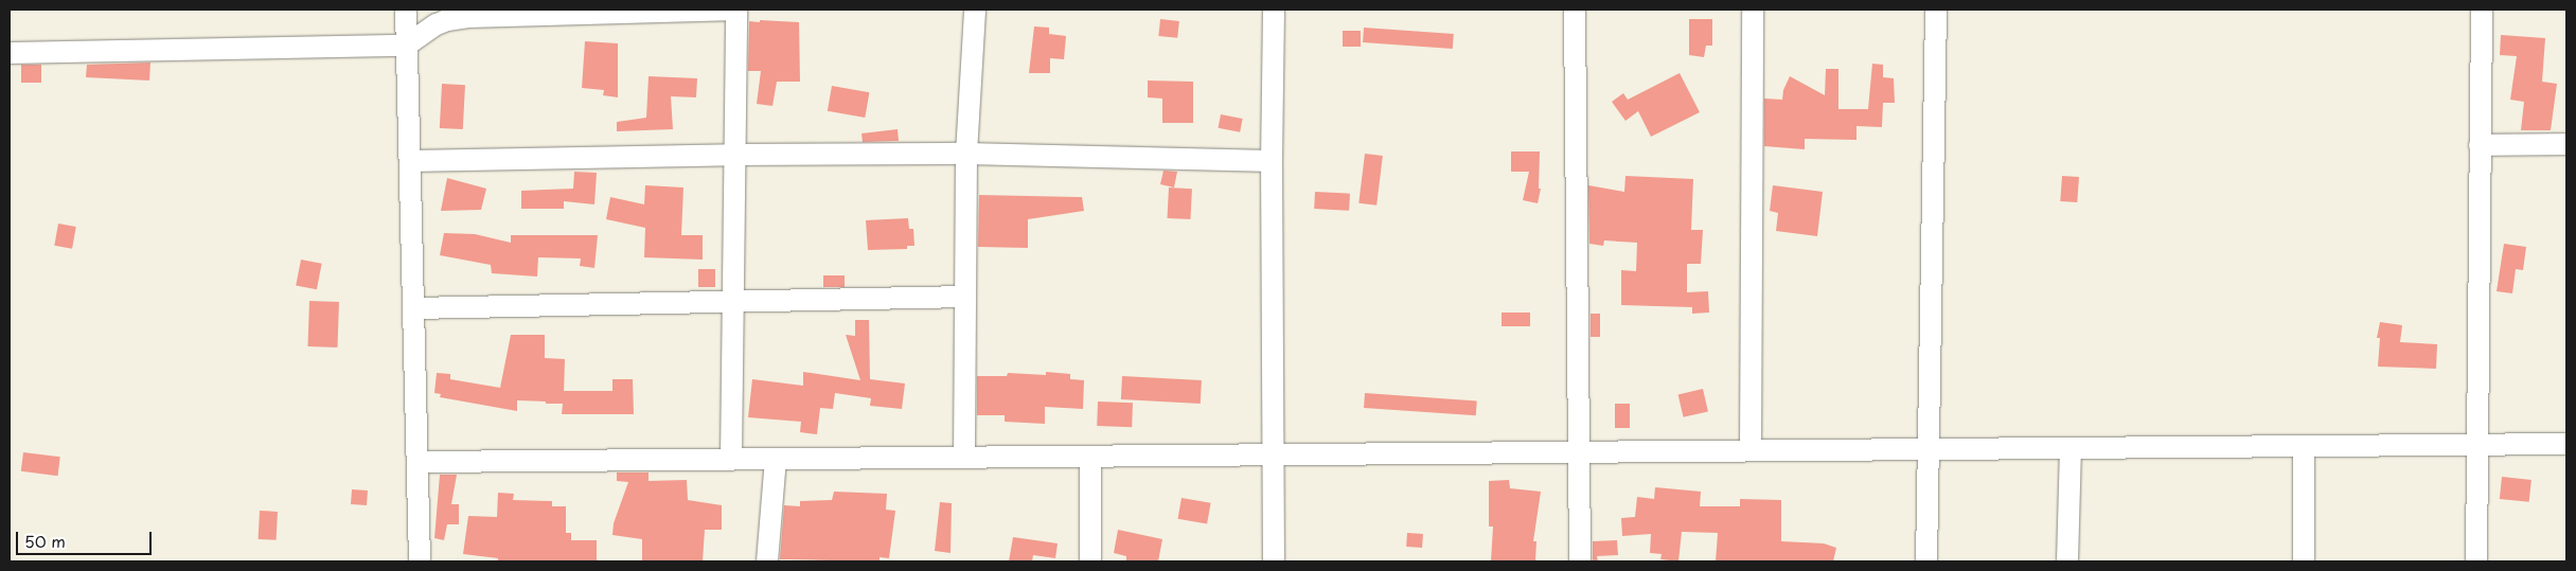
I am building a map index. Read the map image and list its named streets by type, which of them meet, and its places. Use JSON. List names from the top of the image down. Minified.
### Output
{"scale_bar":"50 m"}
